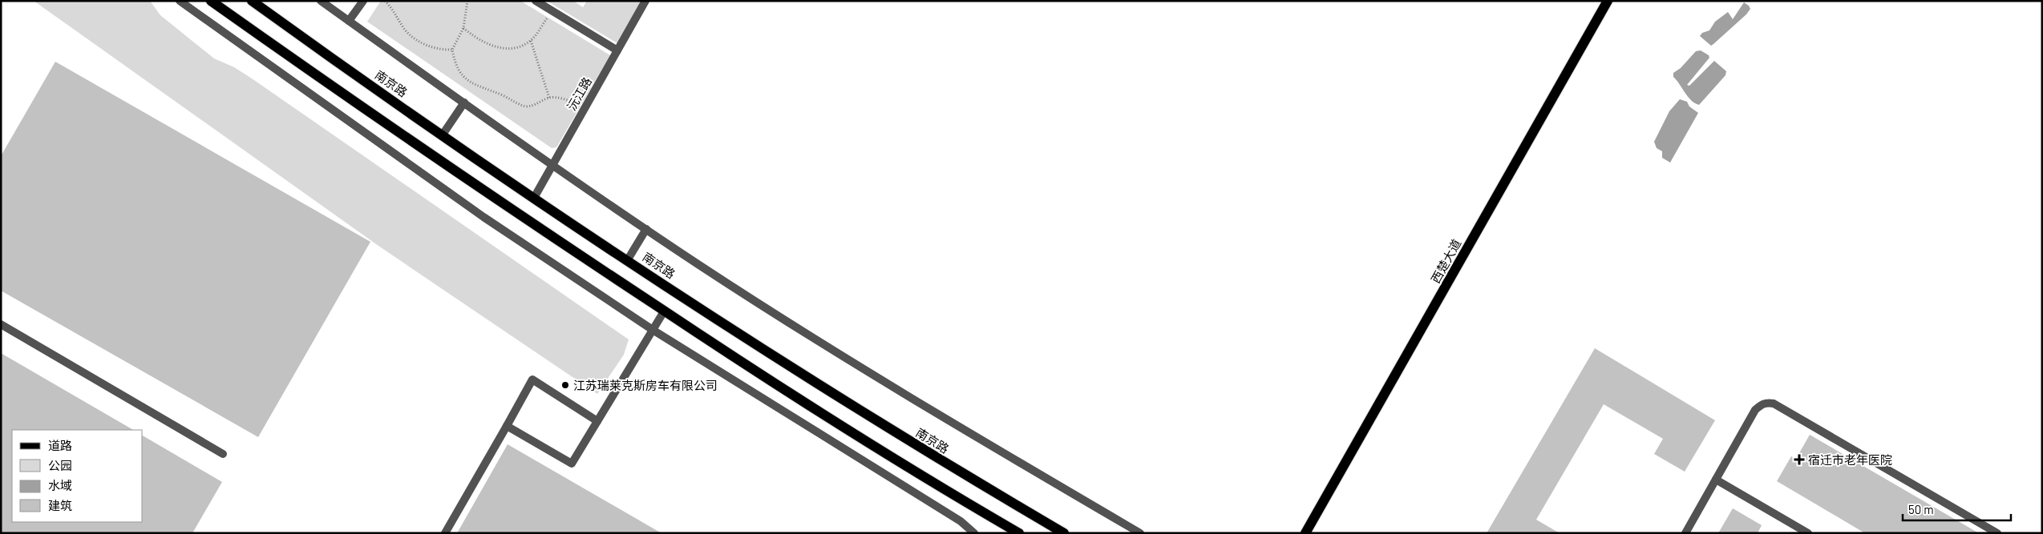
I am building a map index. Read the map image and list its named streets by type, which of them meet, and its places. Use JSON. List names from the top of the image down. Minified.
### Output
{"streets":{"main road":["南京路","西楚大道"],"street":["沅江路"]},"crossings":[["南京路","沅江路"]],"places":{"other":["江苏瑞莱克斯房车有限公司"],"health":["宿迁市老年医院"]},"legend":["道路","公园","水域","建筑"],"scale_bar":"50 m"}
